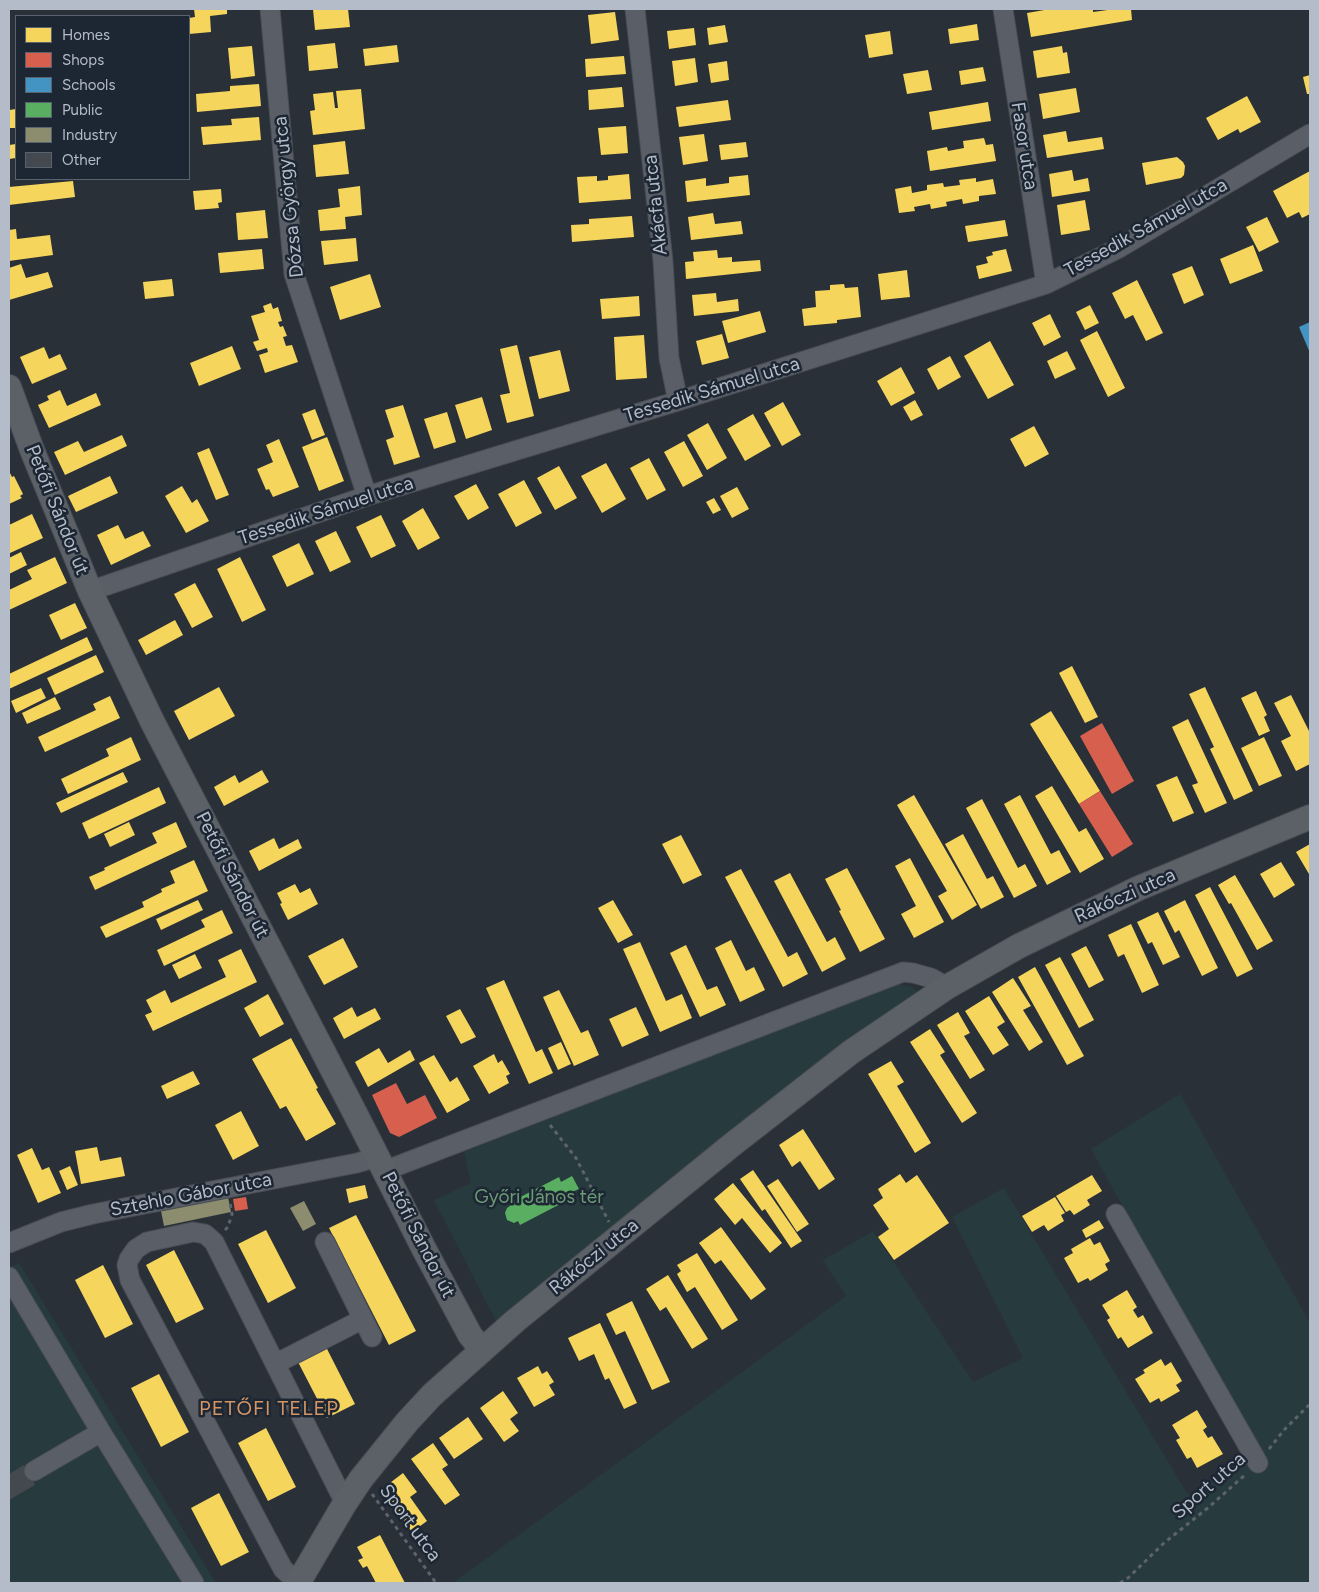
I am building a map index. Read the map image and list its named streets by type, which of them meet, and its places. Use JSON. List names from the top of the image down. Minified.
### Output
{"streets":{"main road":["Petőfi Sándor út","Rákóczi utca"],"street":["Fasor utca","Dózsa György utca","Akácfa utca","Tessedik Sámuel utca","Sztehlo Gábor utca"],"path":["Sport utca"]},"crossings":[["Fasor utca","Tessedik Sámuel utca"],["Dózsa György utca","Tessedik Sámuel utca"],["Akácfa utca","Tessedik Sámuel utca"],["Tessedik Sámuel utca","Petőfi Sándor út"],["Petőfi Sándor út","Rákóczi utca"],["Petőfi Sándor út","Sztehlo Gábor utca"],["Rákóczi utca","Sport utca"]],"districts":["PETŐFI TELEP"],"parks":["Győri János tér"],"legend":["Homes","Shops","Schools","Public","Industry","Other"]}
